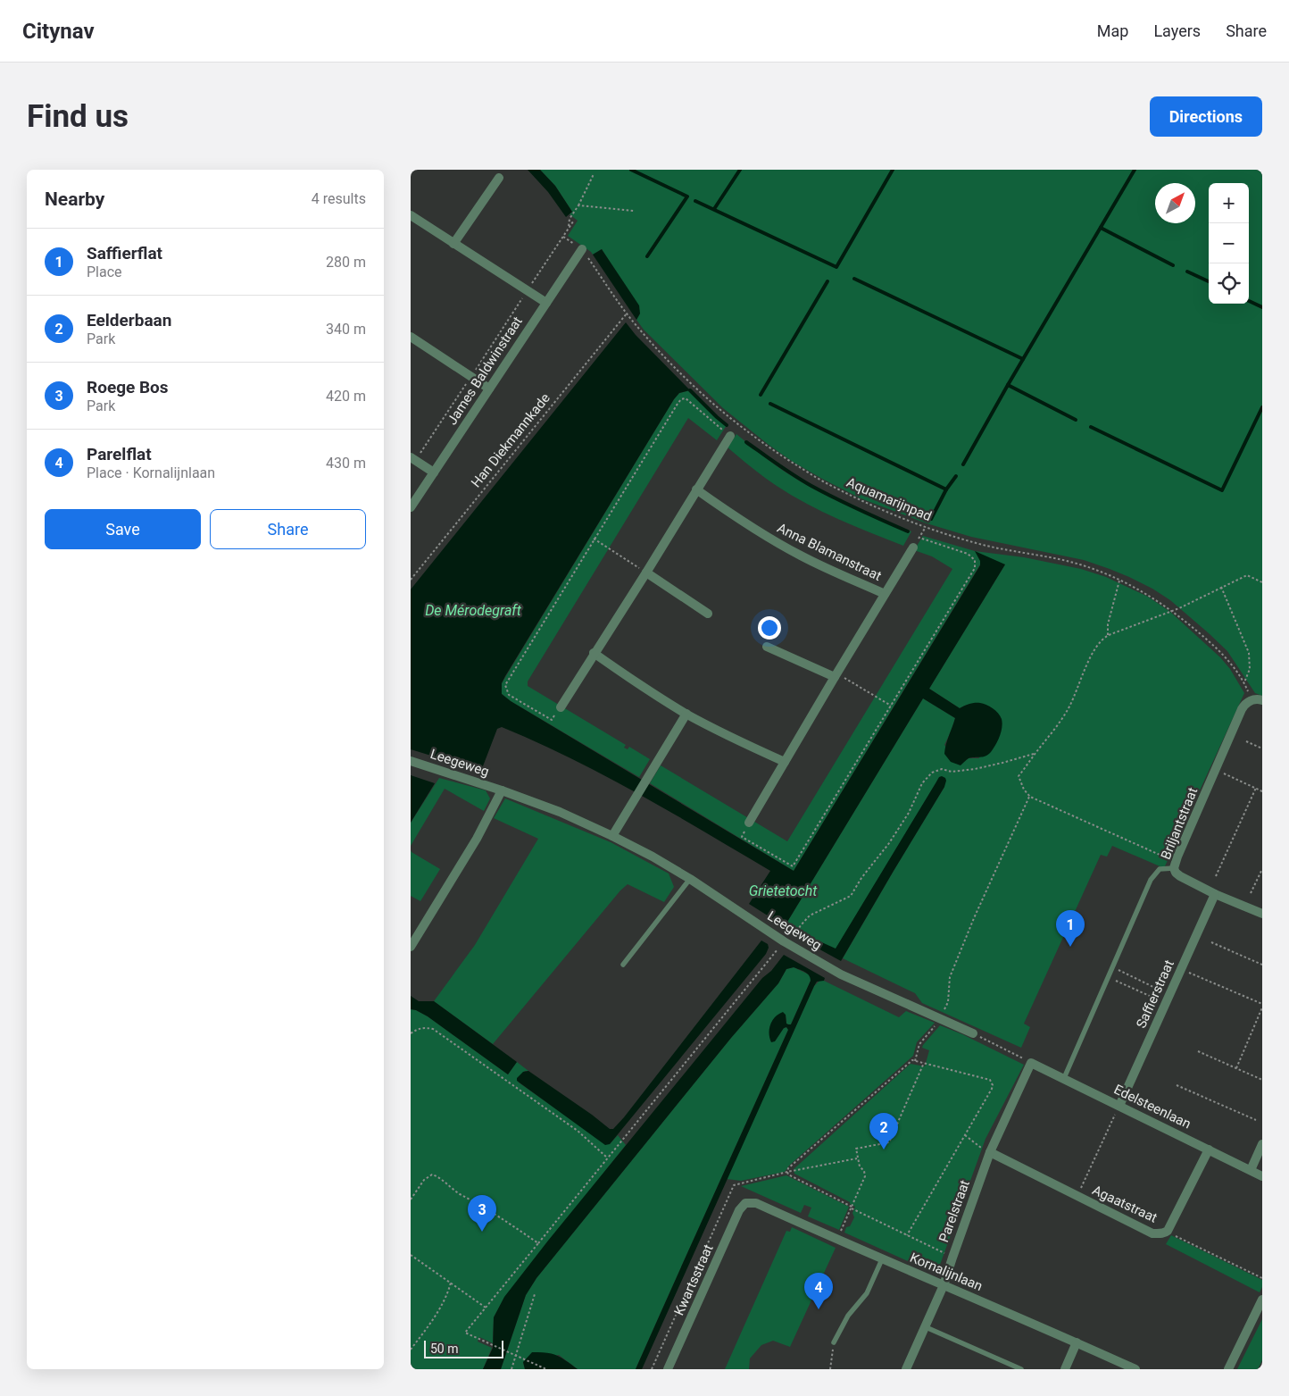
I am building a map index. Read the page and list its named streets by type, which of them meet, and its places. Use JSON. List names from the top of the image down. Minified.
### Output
{"streets":{"street":["James Baldwinstraat","Anna Blamanstraat","Leegeweg","Briljantstraat","Saffierstraat","Edelsteenlaan","Agaatstraat","Parelstraat","Kornalijnlaan","Kwartsstraat"],"path":["Han Diekmannkade","Aquamarijnpad"]},"crossings":[["James Baldwinstraat","Aquamarijnpad"],["Han Diekmannkade","Aquamarijnpad"],["Aquamarijnpad","Briljantstraat"],["Briljantstraat","Saffierstraat"],["Saffierstraat","Edelsteenlaan"],["Edelsteenlaan","Agaatstraat"],["Edelsteenlaan","Parelstraat"],["Agaatstraat","Parelstraat"],["Parelstraat","Kornalijnlaan"],["Kornalijnlaan","Kwartsstraat"]],"water":["De Mérodegraft","Grietetocht"],"scale_bar":"50 m","north":"top right","page":{"header":"Citynav","nav":["Map","Layers","Share"],"buttons":["Directions",["Save","Share"]],"title":"Find us","heading":["Nearby","4 results"],"map_buttons":["+","−"],"list":[{"mark":"1","name":"Saffierflat","note":"Place","value":"280 m"},{"mark":"2","name":"Eelderbaan","note":"Park","value":"340 m"},{"mark":"3","name":"Roege Bos","note":"Park","value":"420 m"},{"mark":"4","name":"Parelflat","note":"Place · Kornalijnlaan","value":"430 m"}],"pins":["1","2","3","4"],"scale":"50 m"}}
